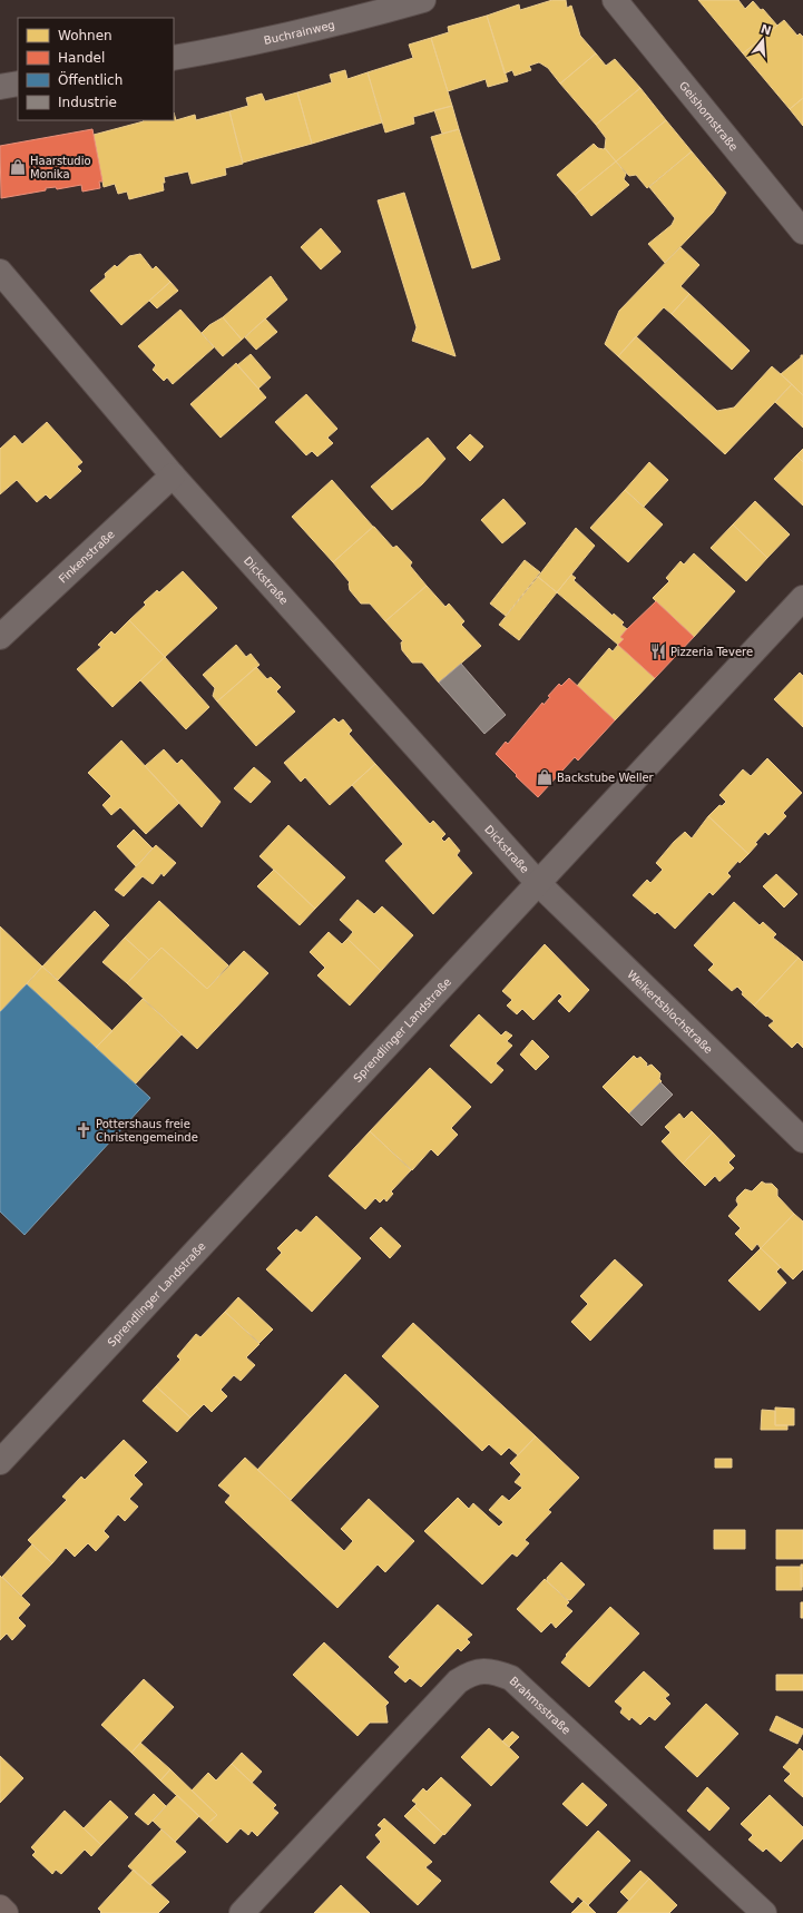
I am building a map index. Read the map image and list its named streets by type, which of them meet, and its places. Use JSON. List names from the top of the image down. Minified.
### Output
{"streets":{"street":["Buchrainweg","Geishornstraße","Finkenstraße","Dickstraße","Weikertsblochstraße","Sprendlinger Landstraße","Brahmsstraße"]},"crossings":[["Finkenstraße","Dickstraße"],["Dickstraße","Weikertsblochstraße"],["Dickstraße","Sprendlinger Landstraße"],["Weikertsblochstraße","Sprendlinger Landstraße"]],"places":{"shop":["Haarstudio Monika","Backstube Weller"],"restaurant":["Pizzeria Tevere"],"church":["Pottershaus freie Christengemeinde"]},"legend":["Wohnen","Handel","Öffentlich","Industrie"],"north":"top"}
